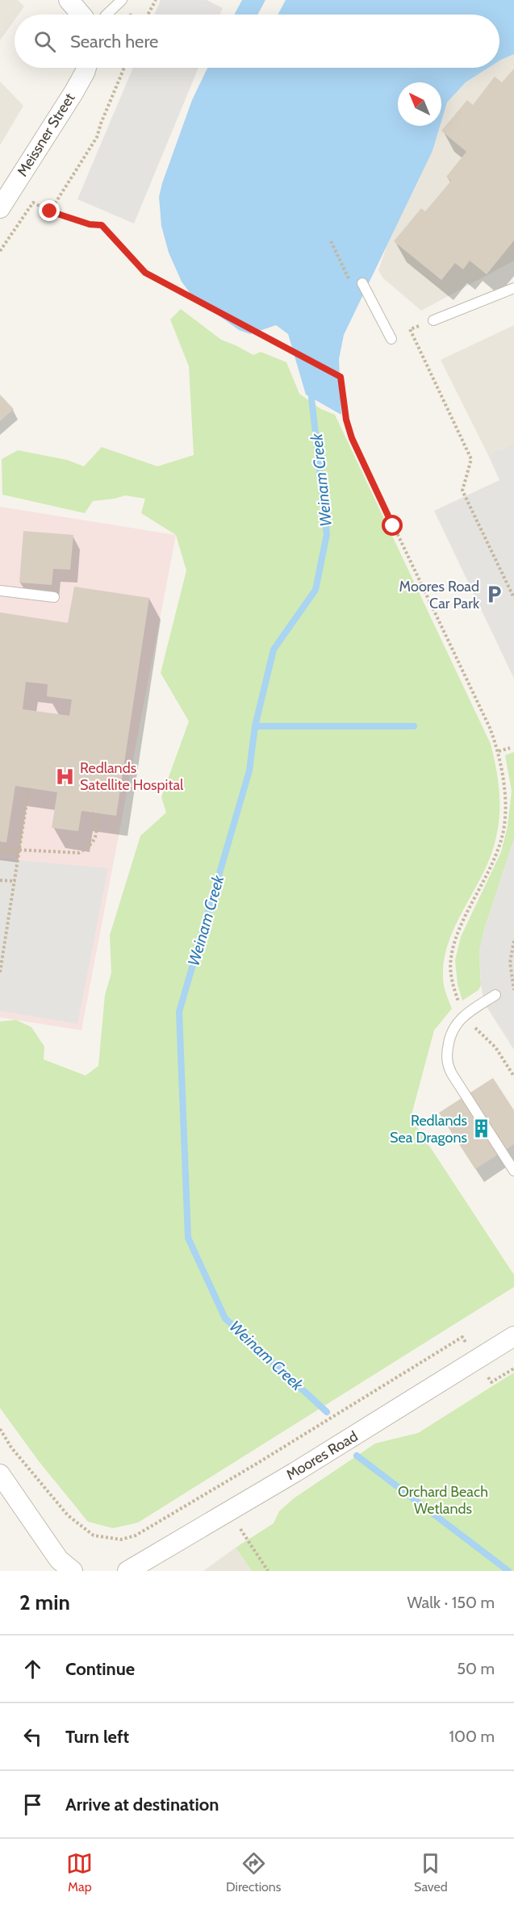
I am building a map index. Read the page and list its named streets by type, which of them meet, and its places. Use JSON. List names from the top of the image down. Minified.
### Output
{"streets":{"street":["Meissner Street","Moores Road"]},"water":["Weinam Creek"],"parks":["Orchard Beach Wetlands"],"places":{"parking":["Moores Road Car Park"],"hospital":["Redlands Satellite Hospital"],"building":["Redlands Sea Dragons"]},"north":"top left","page":{"search":"Search here","heading":["2 min","Walk · 150 m"],"list":[["Continue","50 m"],["Turn left","100 m"],"Arrive at destination"],"nav":["Map","Directions","Saved"]}}
